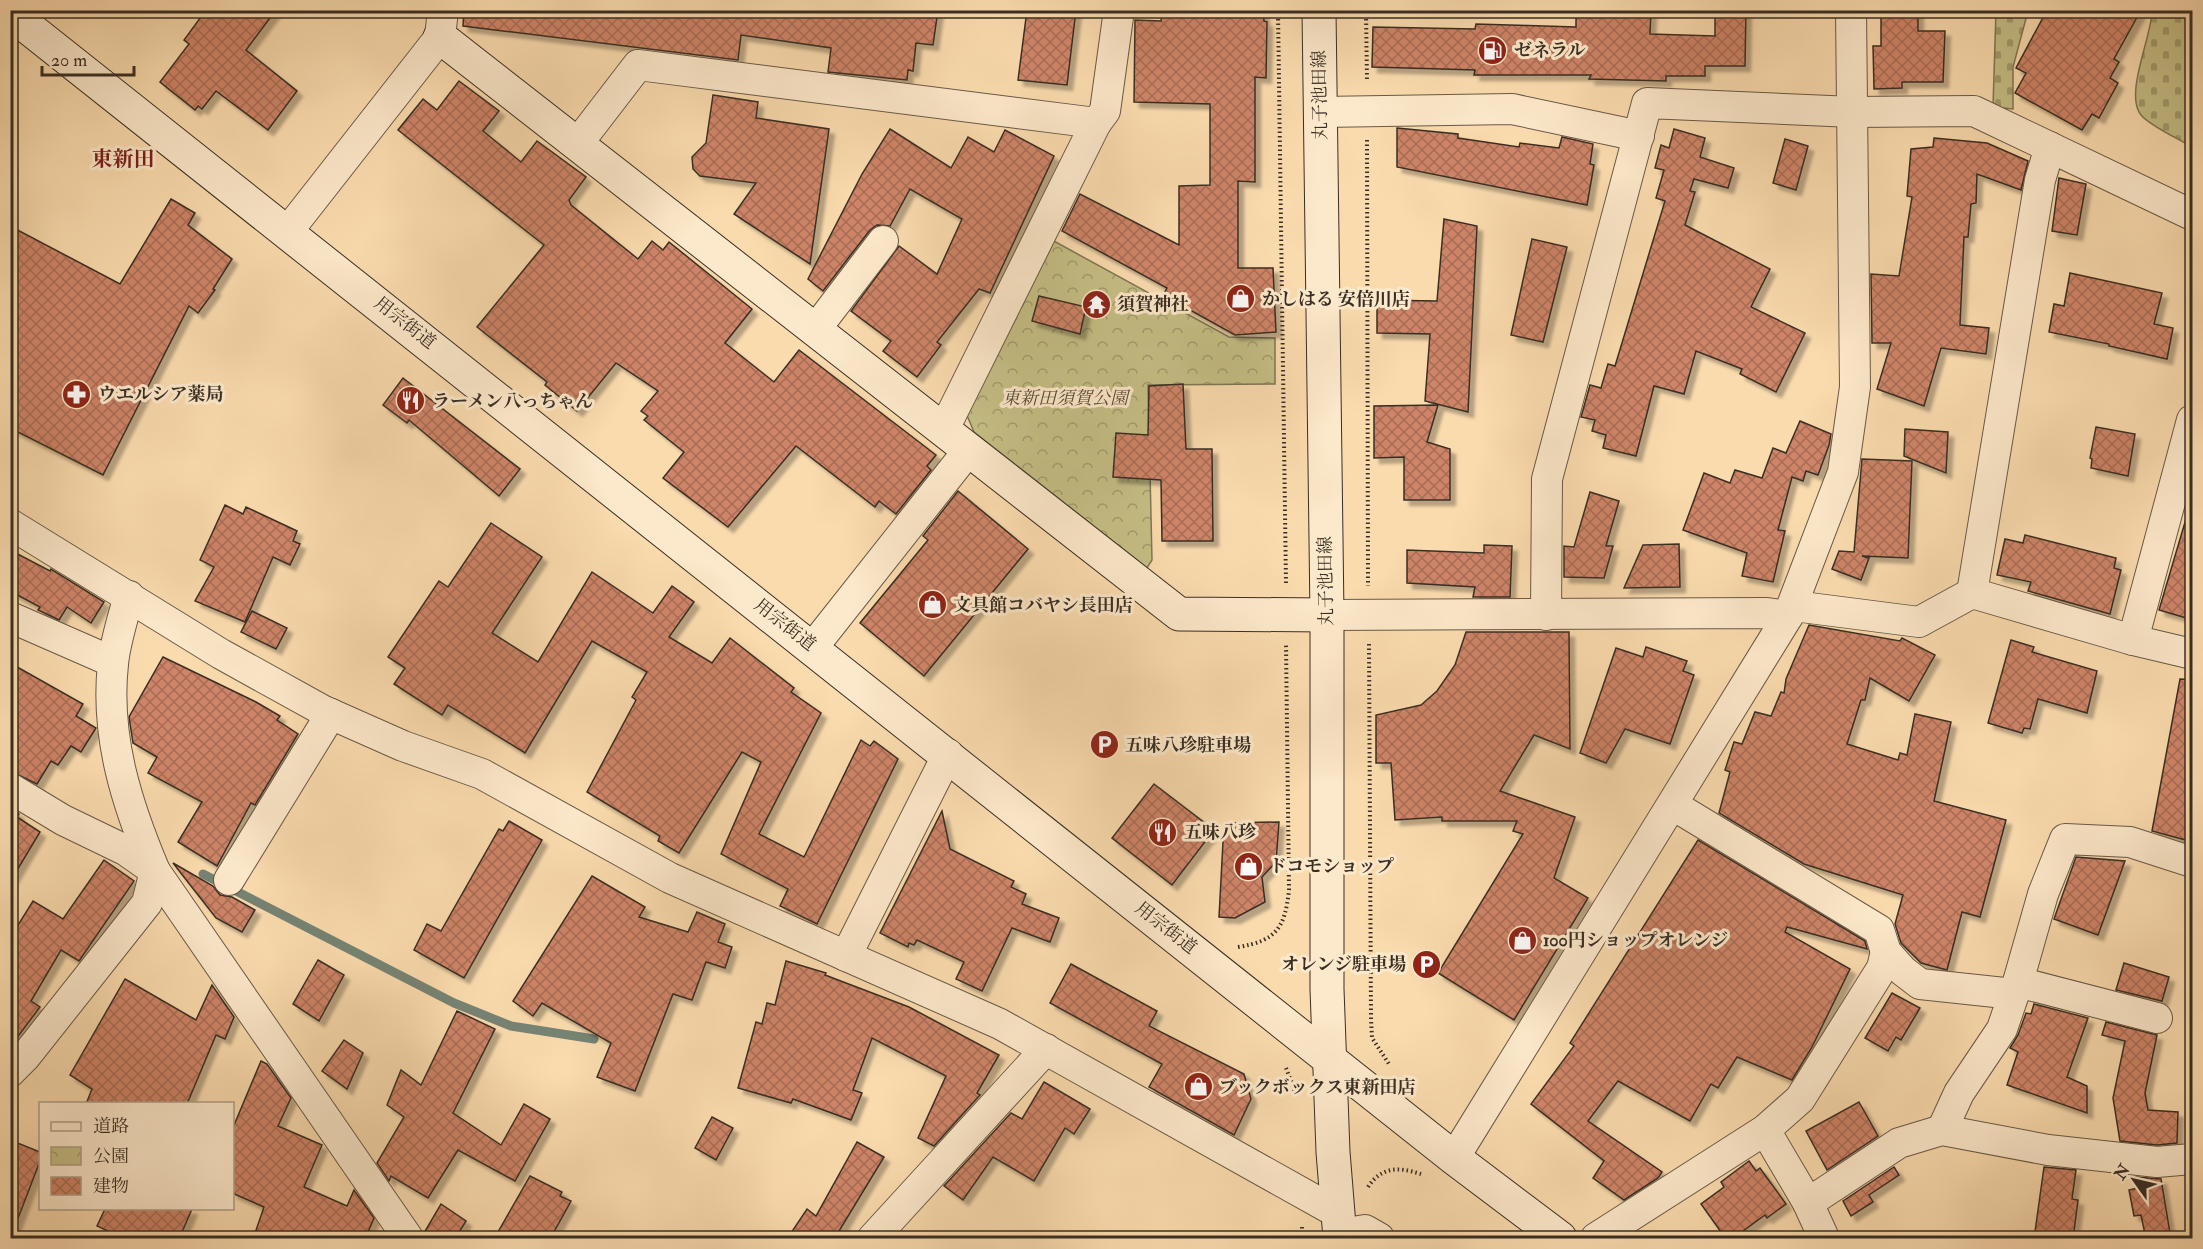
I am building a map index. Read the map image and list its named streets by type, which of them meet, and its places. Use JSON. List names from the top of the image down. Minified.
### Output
{"streets":{"street":["丸子池田線","用宗街道"]},"crossings":[["丸子池田線","用宗街道"]],"districts":["東新田"],"parks":["東新田須賀公園"],"places":{"fuel station":["ゼネラル"],"shop":["かしはる 安倍川店","文具館コバヤシ長田店","ドコモショップ","100円ショップオレンジ","ブックボックス東新田店"],"temple":["須賀神社"],"pharmacy":["ウエルシア薬局"],"restaurant":["ラーメン八っちゃん","五味八珍"],"parking":["五味八珍駐車場","オレンジ駐車場"]},"legend":["道路","公園","建物"],"scale_bar":"20 m","north":"top left"}
